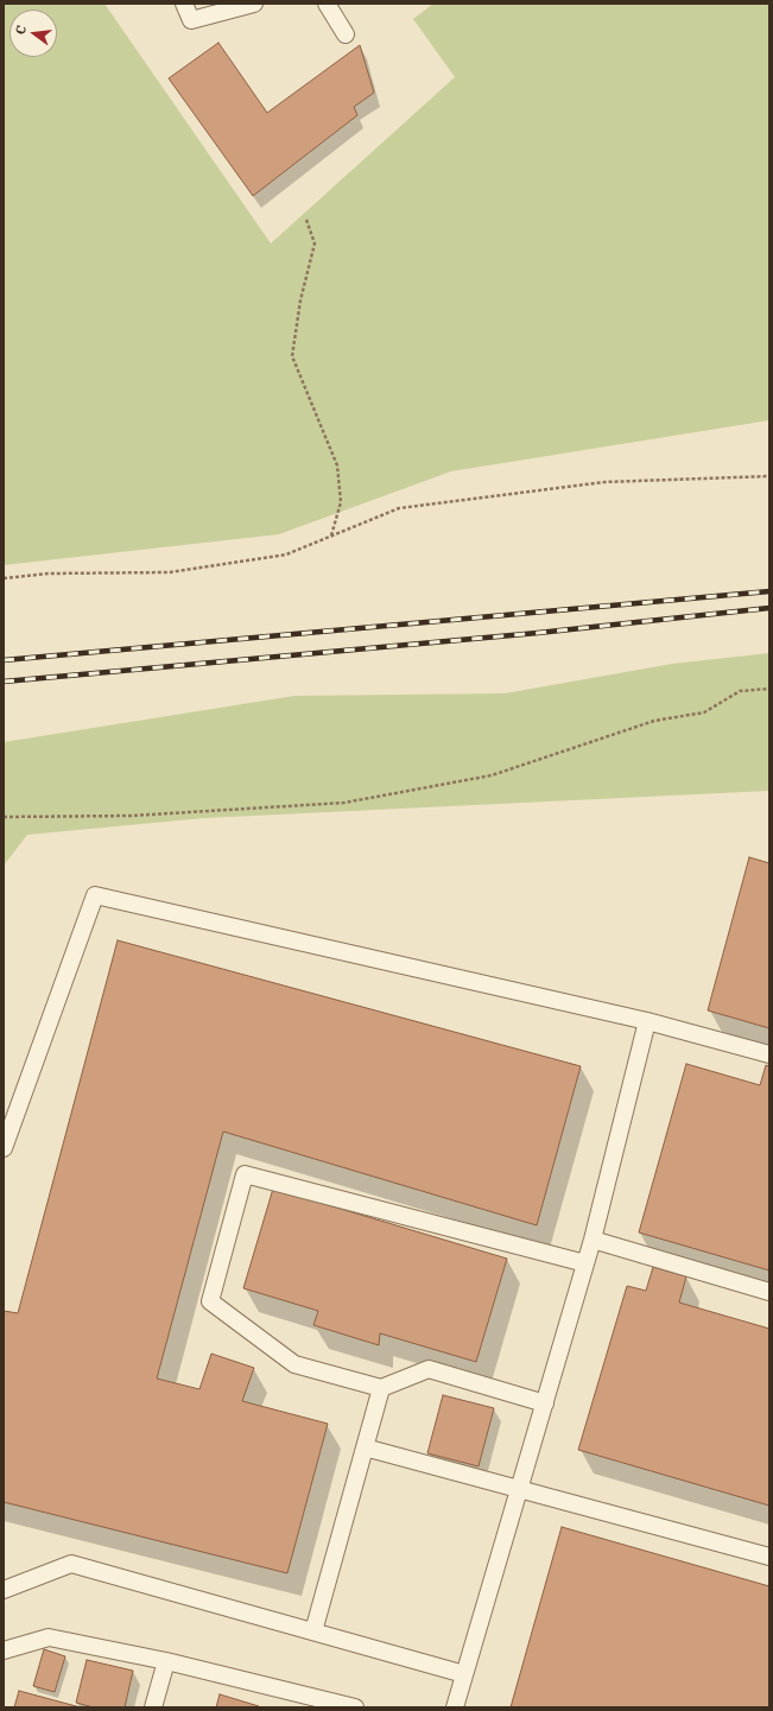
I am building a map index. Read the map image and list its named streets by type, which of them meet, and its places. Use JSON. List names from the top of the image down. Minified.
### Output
{"north":"left"}
